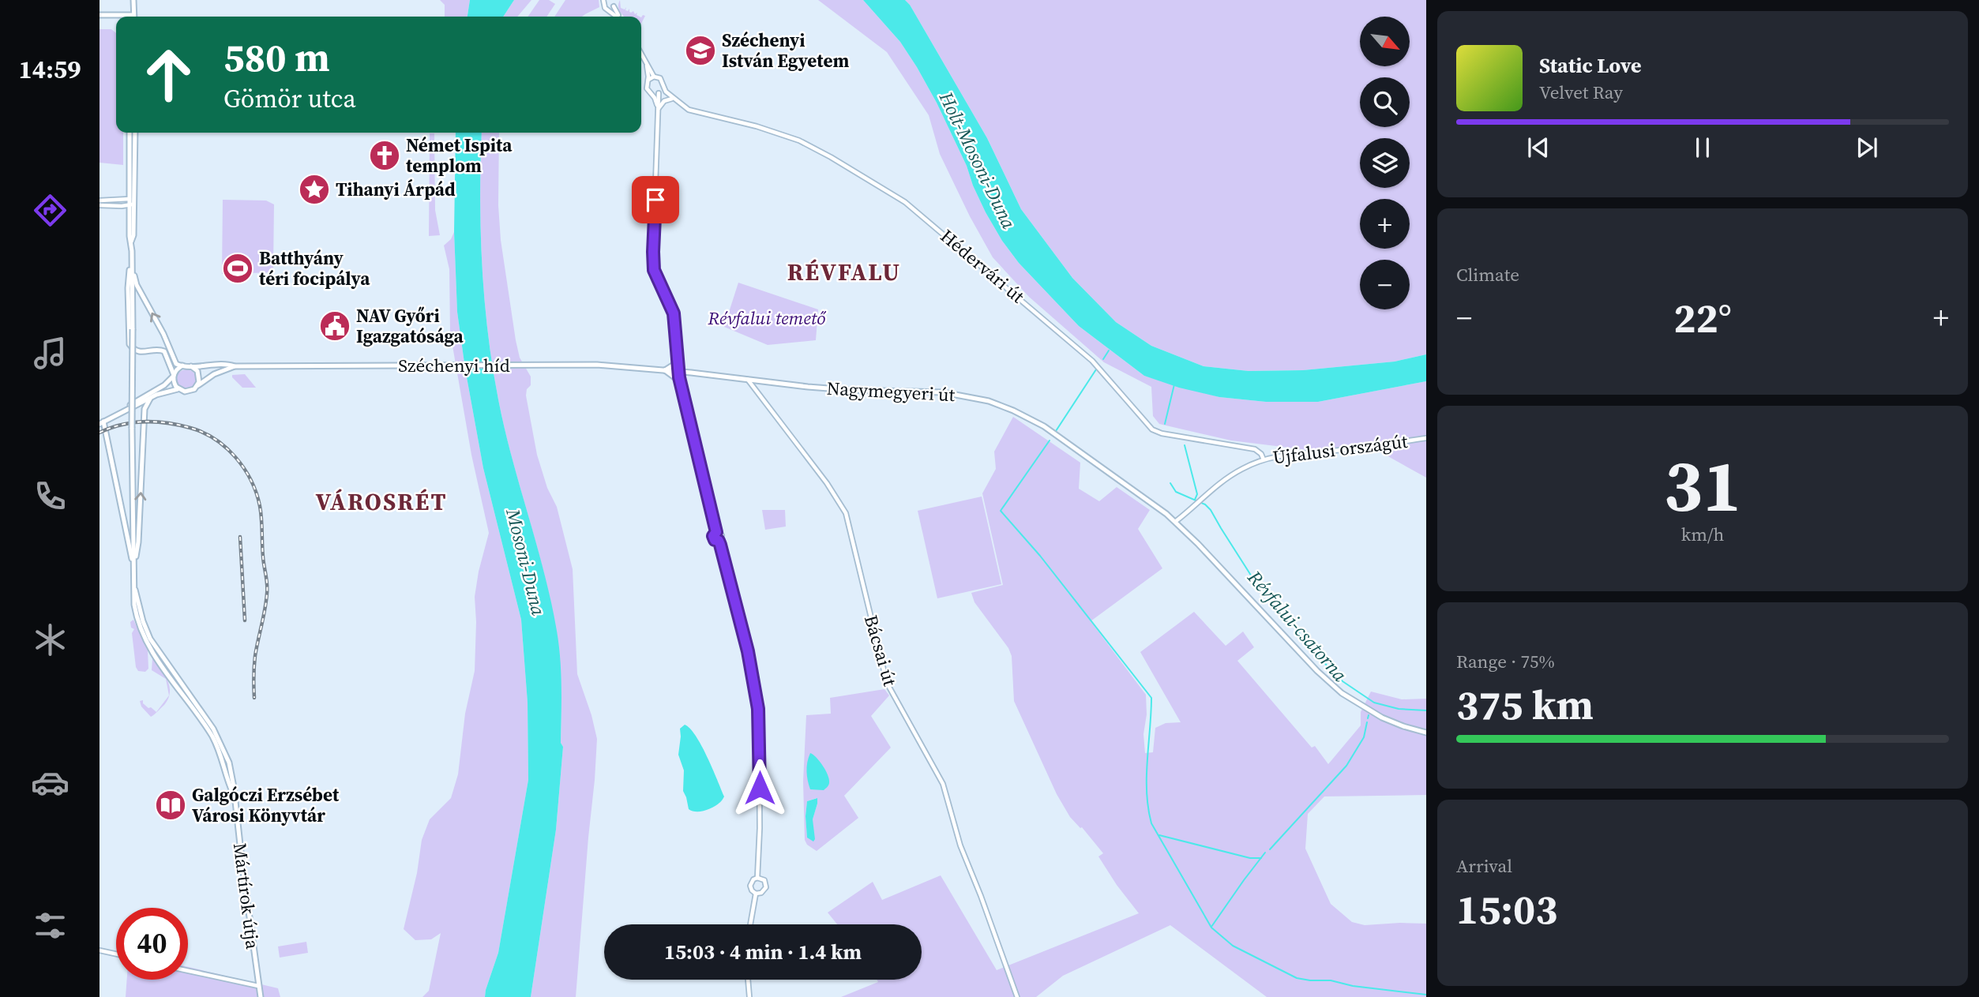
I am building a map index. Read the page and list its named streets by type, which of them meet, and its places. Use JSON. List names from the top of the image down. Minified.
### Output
{"streets":{"main road":["Széchenyi híd","Nagymegyeri út","Mártírok útja"],"street":["Hédervári út","Újfalusi országút","Bácsai út"]},"crossings":[["Hédervári út","Újfalusi országút"],["Széchenyi híd","Nagymegyeri út"],["Nagymegyeri út","Újfalusi országút"],["Nagymegyeri út","Bácsai út"]],"districts":["RÉVFALU","VÁROSRÉT"],"water":["Holt-Mosoni-Duna","Mosoni-Duna","Révfalui-csatorna"],"parks":["Révfalui temető"],"places":{"school or university":["Széchenyi István Egyetem"],"church":["Német Ispita templom"],"place":["Tihanyi Árpád"],"sports":["Batthyány téri focipálya"],"public building":["NAV Győri Igazgatósága"],"library":["Galgóczi Erzsébet Városi Könyvtár"]},"north":"bottom right","page":{"tabs":"14:59","map_buttons":["+","−"],"turn":["580 m","Gömör utca"],"song":["Static Love","Velvet Ray"],"tile":["Climate",["31","km/h"],["Range · 75%","375 km"],["Arrival","15:03"]],"heat":["−","22°","+"],"limit":"40","trip":"15:03 · 4 min · 1.4 km"}}
